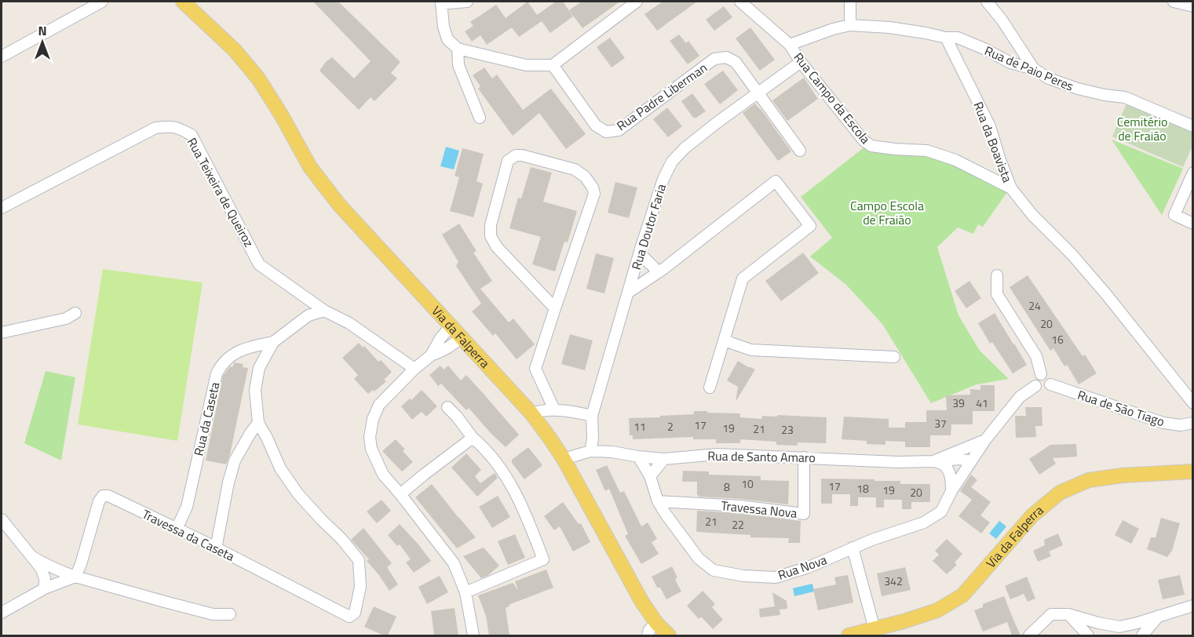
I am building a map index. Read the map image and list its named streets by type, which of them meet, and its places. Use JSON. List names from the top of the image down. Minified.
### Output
{"streets":{"main road":["Via da Falperra"],"street":["Rua de Paio Peres","Rua Padre Liberman","Rua Campo da Escola","Rua da Boavista","Rua Teixeira de Queiroz","Rua Doutor Faria","Rua de São Tiago","Rua da Caseta","Rua de Santo Amaro","Travessa Nova","Travessa da Caseta","Rua Nova"]},"crossings":[["Rua de Paio Peres","Rua da Boavista"],["Rua Padre Liberman","Rua Doutor Faria"],["Rua Campo da Escola","Rua da Boavista"],["Rua Campo da Escola","Rua Doutor Faria"],["Rua Doutor Faria","Rua de Santo Amaro"],["Via da Falperra","Rua de Santo Amaro"],["Rua da Caseta","Travessa da Caseta"],["Rua de Santo Amaro","Travessa Nova"],["Rua de Santo Amaro","Rua Nova"],["Travessa Nova","Rua Nova"]],"parks":["Cemitério de Fraião","Campo Escola de Fraião"],"house_numbers":["24","20","16","39","41","37","17","11","2","19","21","23","10","17","8","18","19","20","21","22","342"],"north":"top"}
